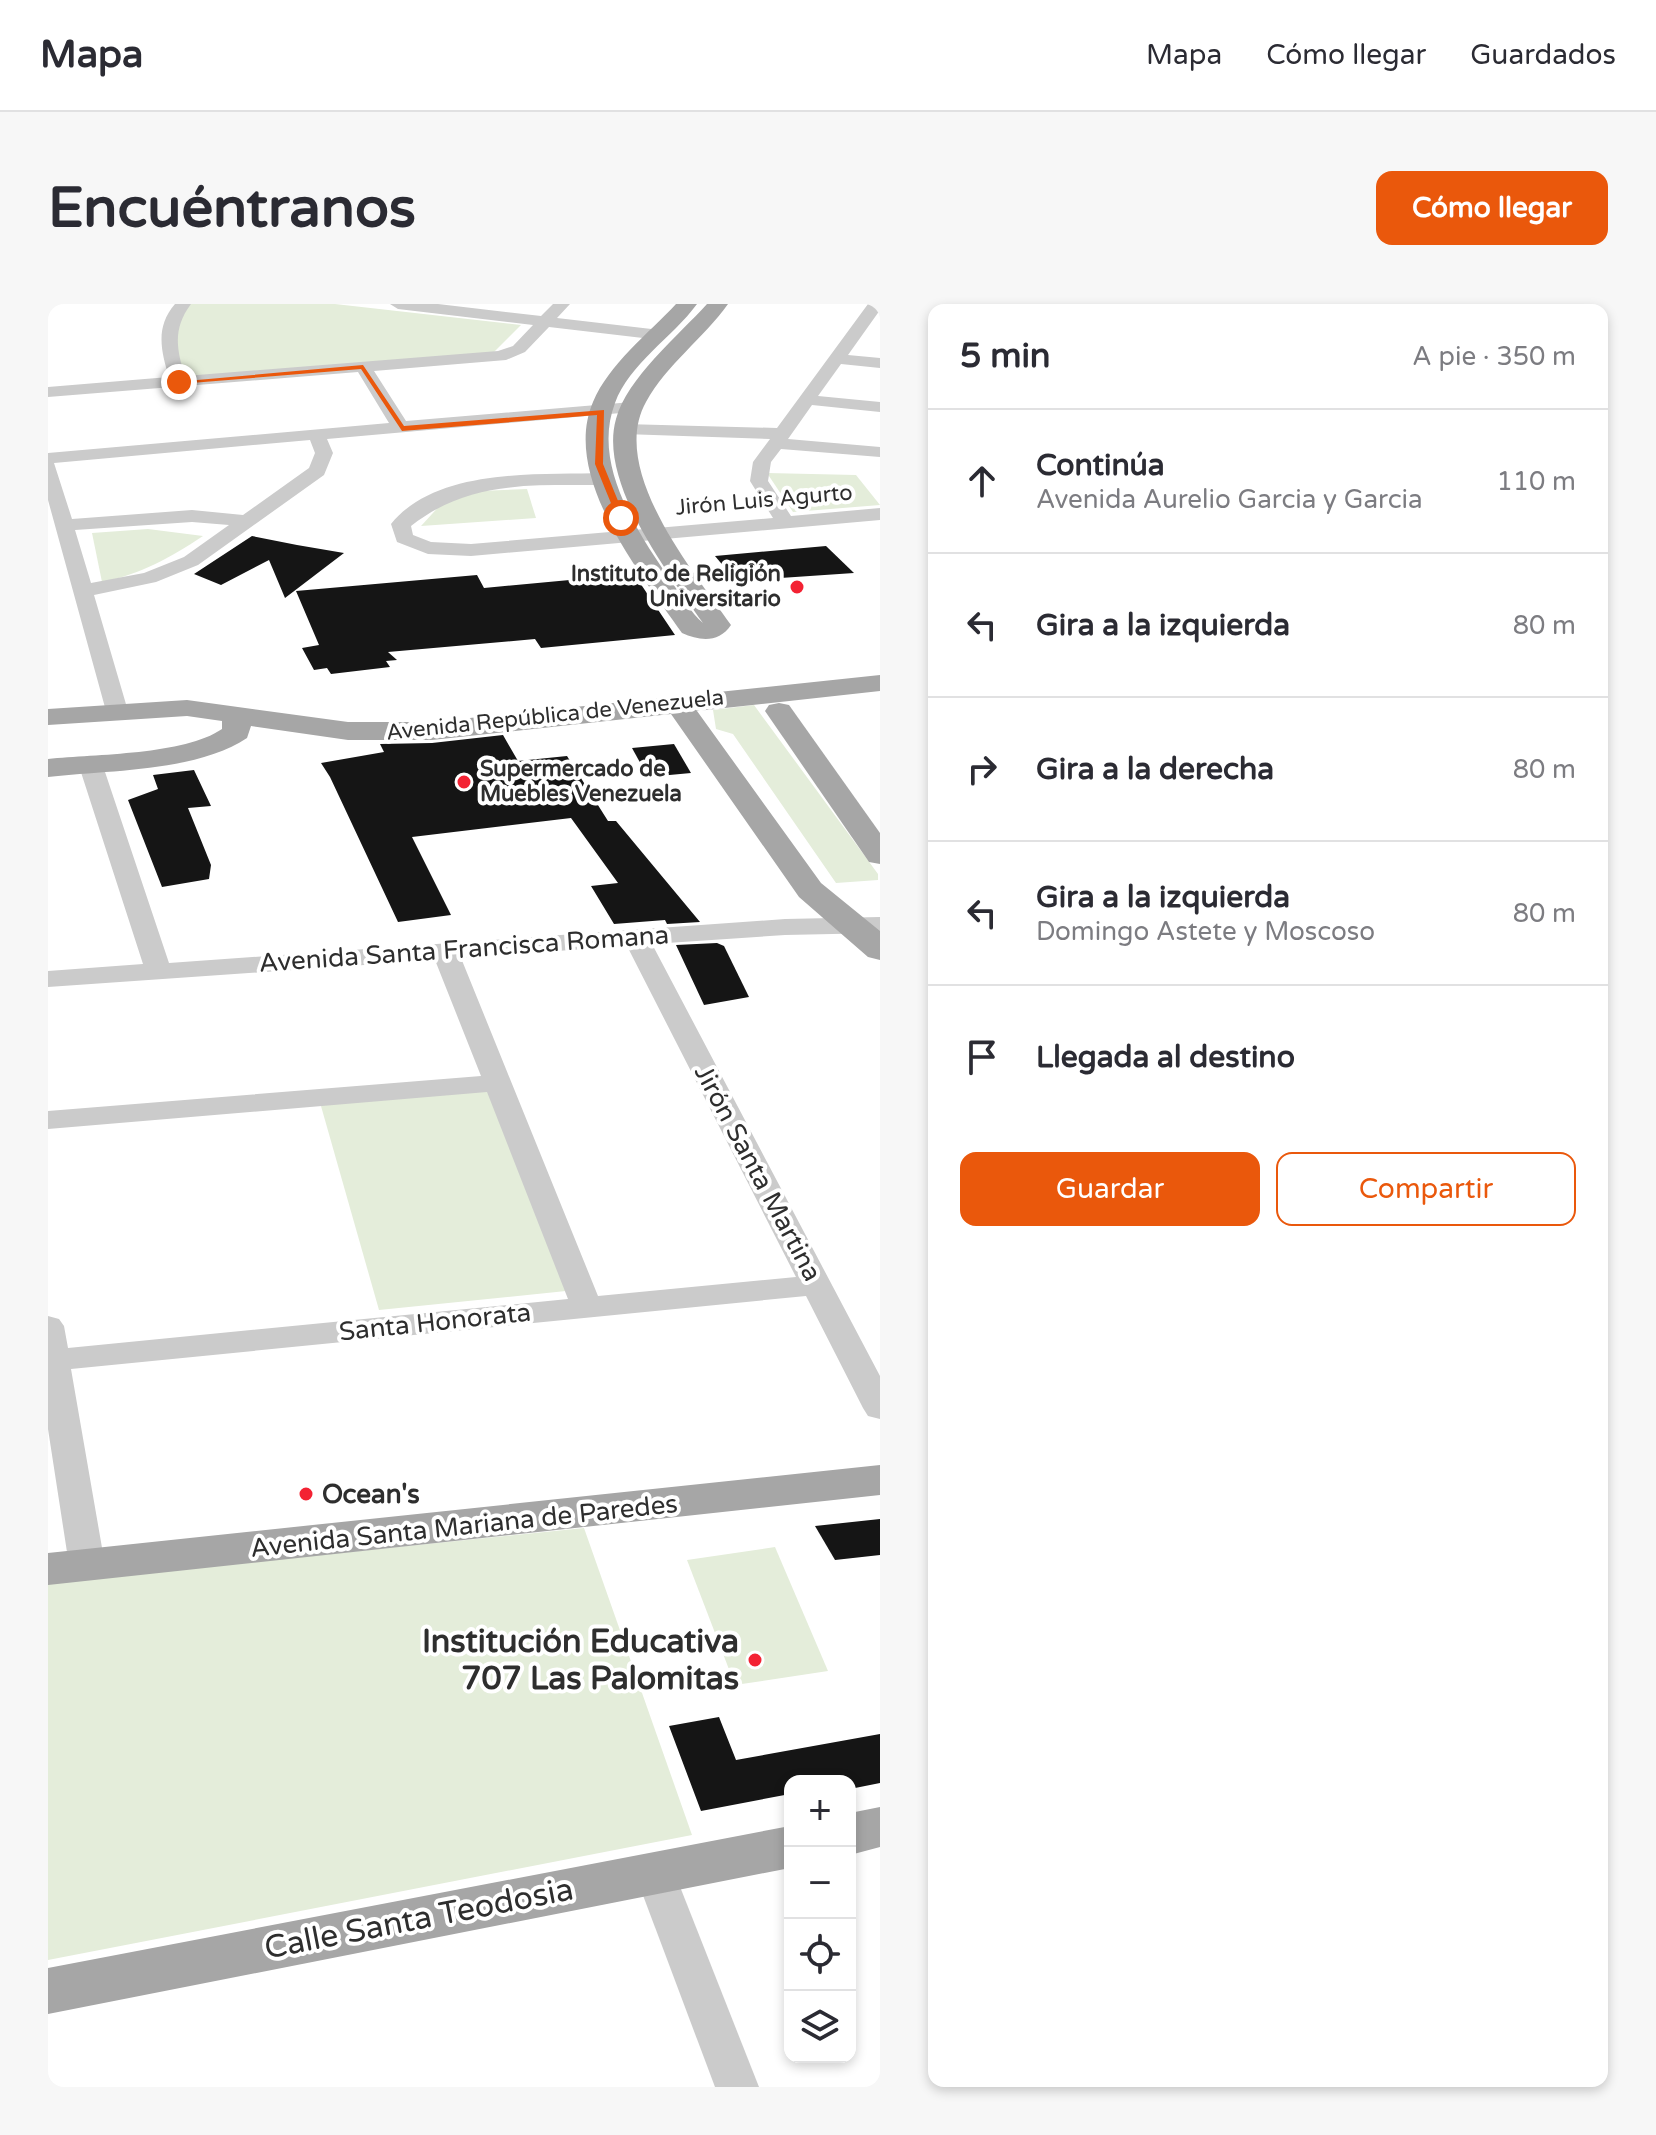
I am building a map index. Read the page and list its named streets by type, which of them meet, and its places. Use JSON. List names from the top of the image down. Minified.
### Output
{"streets":{"main road":["Avenida República de Venezuela","Avenida Santa Mariana de Paredes","Calle Santa Teodosia"],"street":["Jirón Luis Agurto","Avenida Santa Francisca Romana","Jirón Santa Martina","Santa Honorata"]},"crossings":[["Avenida Santa Francisca Romana","Jirón Santa Martina"],["Jirón Santa Martina","Santa Honorata"]],"places":["Instituto de Religión Universitario","Supermercado de Muebles Venezuela","Ocean's","Institución Educativa 707 Las Palomitas"],"page":{"header":"Mapa","nav":["Mapa","Cómo llegar","Guardados"],"buttons":["Cómo llegar",["Guardar","Compartir"]],"title":"Encuéntranos","heading":["5 min","A pie · 350 m"],"list":[["Continúa","Avenida Aurelio Garcia y Garcia","110 m"],["Gira a la izquierda","80 m"],["Gira a la derecha","80 m"],["Gira a la izquierda","Domingo Astete y Moscoso","80 m"],"Llegada al destino"],"map_buttons":["+","−"]}}
